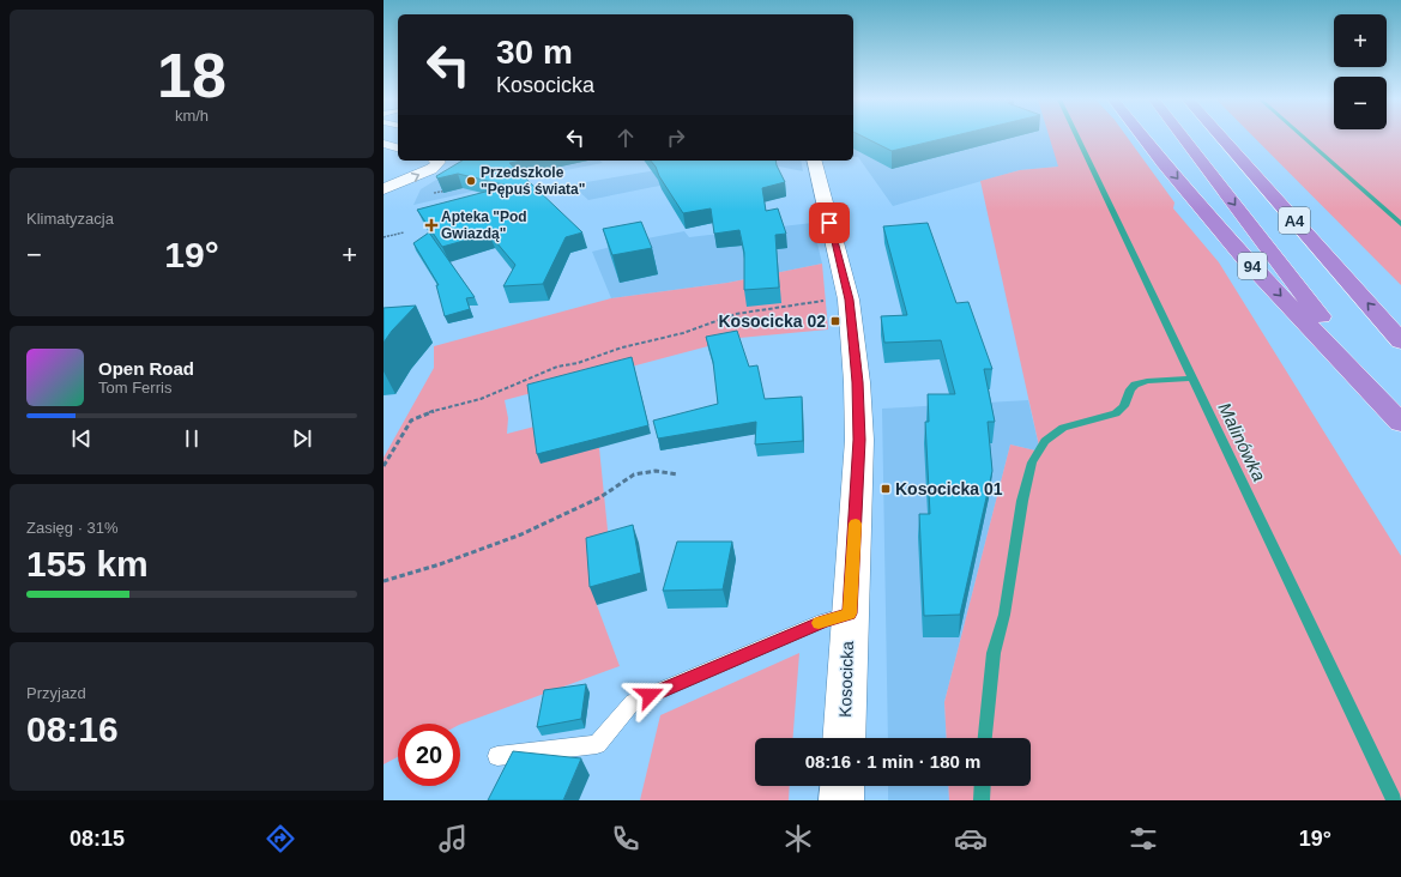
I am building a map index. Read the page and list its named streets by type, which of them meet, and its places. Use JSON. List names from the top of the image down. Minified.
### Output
{"streets":{"highway":["A4","94"],"street":["Kosocicka"]},"crossings":[["A4","94"]],"water":["Malinówka"],"places":{"other":["Przedszkole \"Pępuś świata\""],"health":["Apteka \"Pod Gwiazdą\""],"transit":["Kosocicka 02","Kosocicka 01"]},"page":{"tile":[["18","km/h"],"Klimatyzacja",["Zasięg · 31%","155 km"],["Przyjazd","08:16"]],"map_buttons":["+","−"],"turn":["30 m","Kosocicka"],"heat":["−","19°","+"],"song":["Open Road","Tom Ferris"],"limit":"20","trip":"08:16 · 1 min · 180 m","tabs":["08:15","19°"]}}
